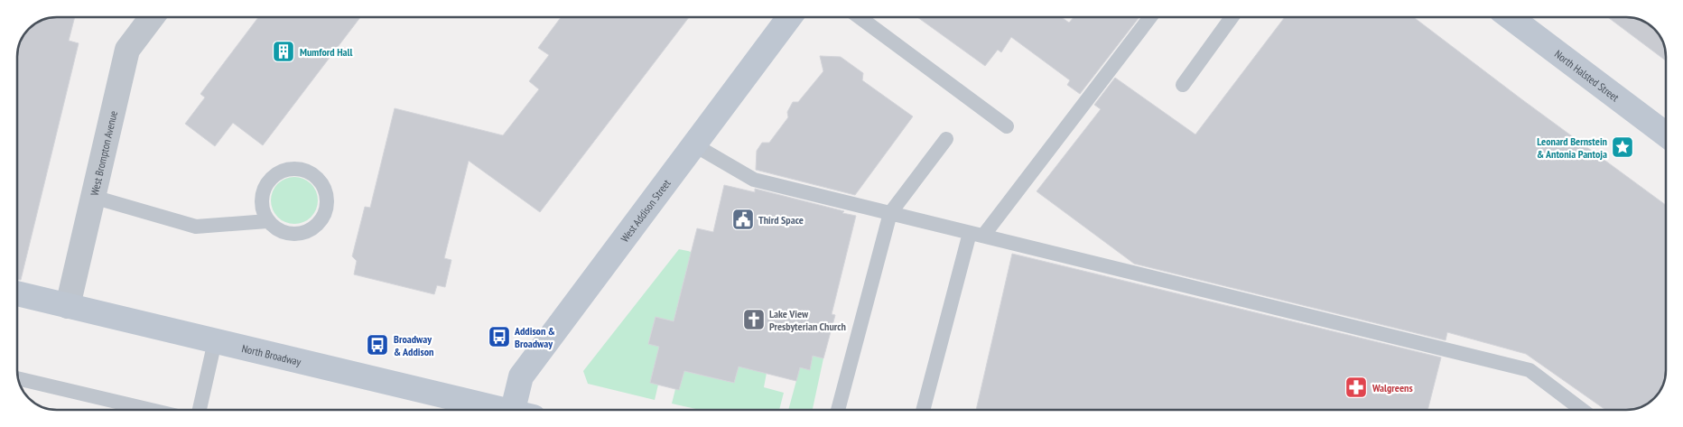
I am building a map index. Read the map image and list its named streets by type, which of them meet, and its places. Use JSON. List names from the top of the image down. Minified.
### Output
{"streets":{"main road":["North Halsted Street","West Addison Street","North Broadway"],"street":["West Brompton Avenue"]},"crossings":[["West Brompton Avenue","North Broadway"]],"places":{"building":["Mumford Hall"],"place":["Leonard Bernstein & Antonia Pantoja"],"public building":["Third Space"],"church":["Lake View Presbyterian Church"],"bus stop":["Addison & Broadway","Broadway & Addison"],"pharmacy":["Walgreens"]}}
